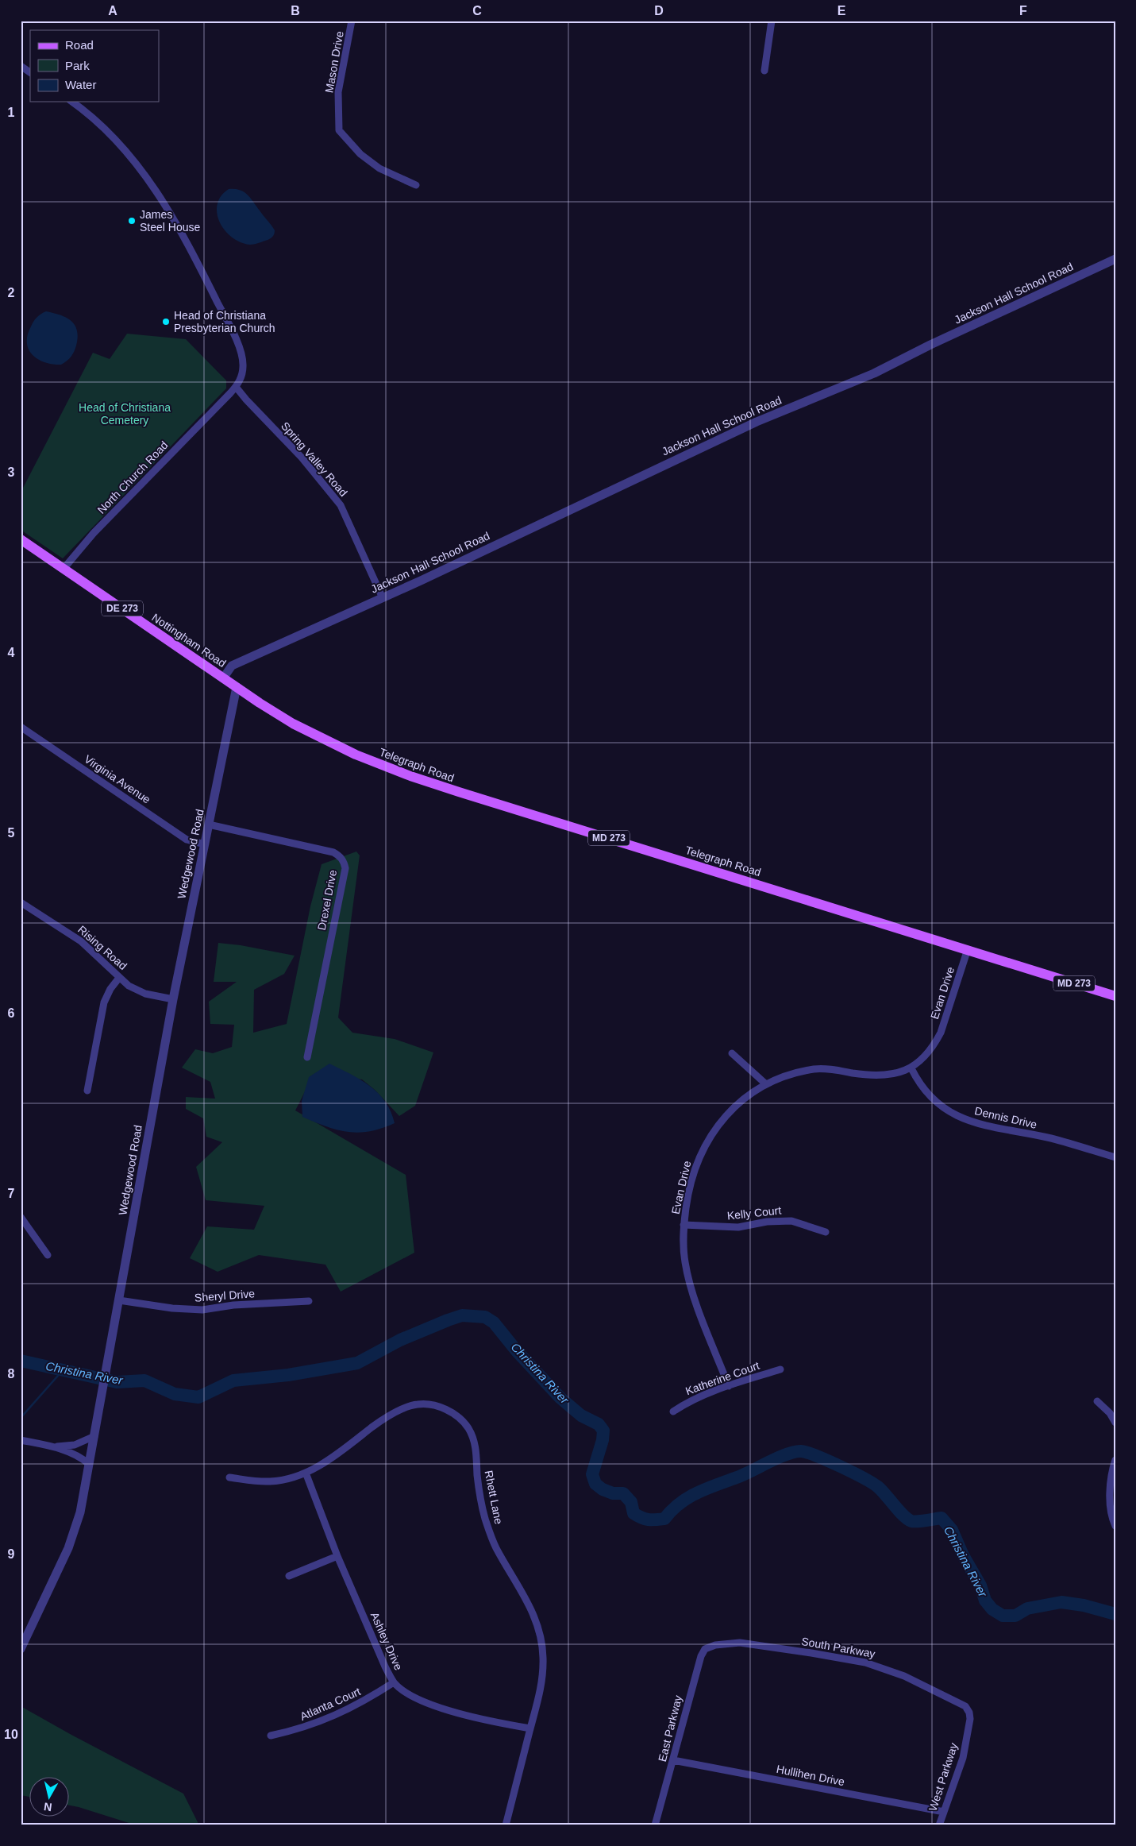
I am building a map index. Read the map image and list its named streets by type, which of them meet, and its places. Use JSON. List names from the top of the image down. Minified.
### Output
{"streets":{"main road":["DE 273","Nottingham Road","Telegraph Road","MD 273"],"street":["Mason Drive","Jackson Hall School Road","Spring Valley Road","North Church Road","Virginia Avenue","Wedgewood Road","Drexel Drive","Rising Road","Evan Drive","Dennis Drive","Kelly Court","Sheryl Drive","Katherine Court","Rhett Lane","Ashley Drive","South Parkway","Atlanta Court","East Parkway","Hullihen Drive","West Parkway"]},"crossings":[["Jackson Hall School Road","Spring Valley Road"],["Jackson Hall School Road","Nottingham Road"],["Spring Valley Road","North Church Road"],["North Church Road","Nottingham Road"],["Nottingham Road","Telegraph Road"],["Nottingham Road","Wedgewood Road"],["Telegraph Road","Evan Drive"],["Virginia Avenue","Wedgewood Road"],["Wedgewood Road","Drexel Drive"],["Wedgewood Road","Rising Road"],["Wedgewood Road","Sheryl Drive"],["Evan Drive","Dennis Drive"],["Evan Drive","Kelly Court"],["Evan Drive","Katherine Court"],["Rhett Lane","Ashley Drive"],["Ashley Drive","Atlanta Court"],["South Parkway","East Parkway"],["South Parkway","West Parkway"],["East Parkway","Hullihen Drive"],["Hullihen Drive","West Parkway"]],"water":["Christina River"],"parks":["Head of Christiana Cemetery"],"places":["James Steel House","Head of Christiana Presbyterian Church"],"legend":["Road","Park","Water"],"north":"bottom","grid":{"columns":["A","B","C","D","E","F"],"rows":["1","2","3","4","5","6","7","8","9","10"]}}
